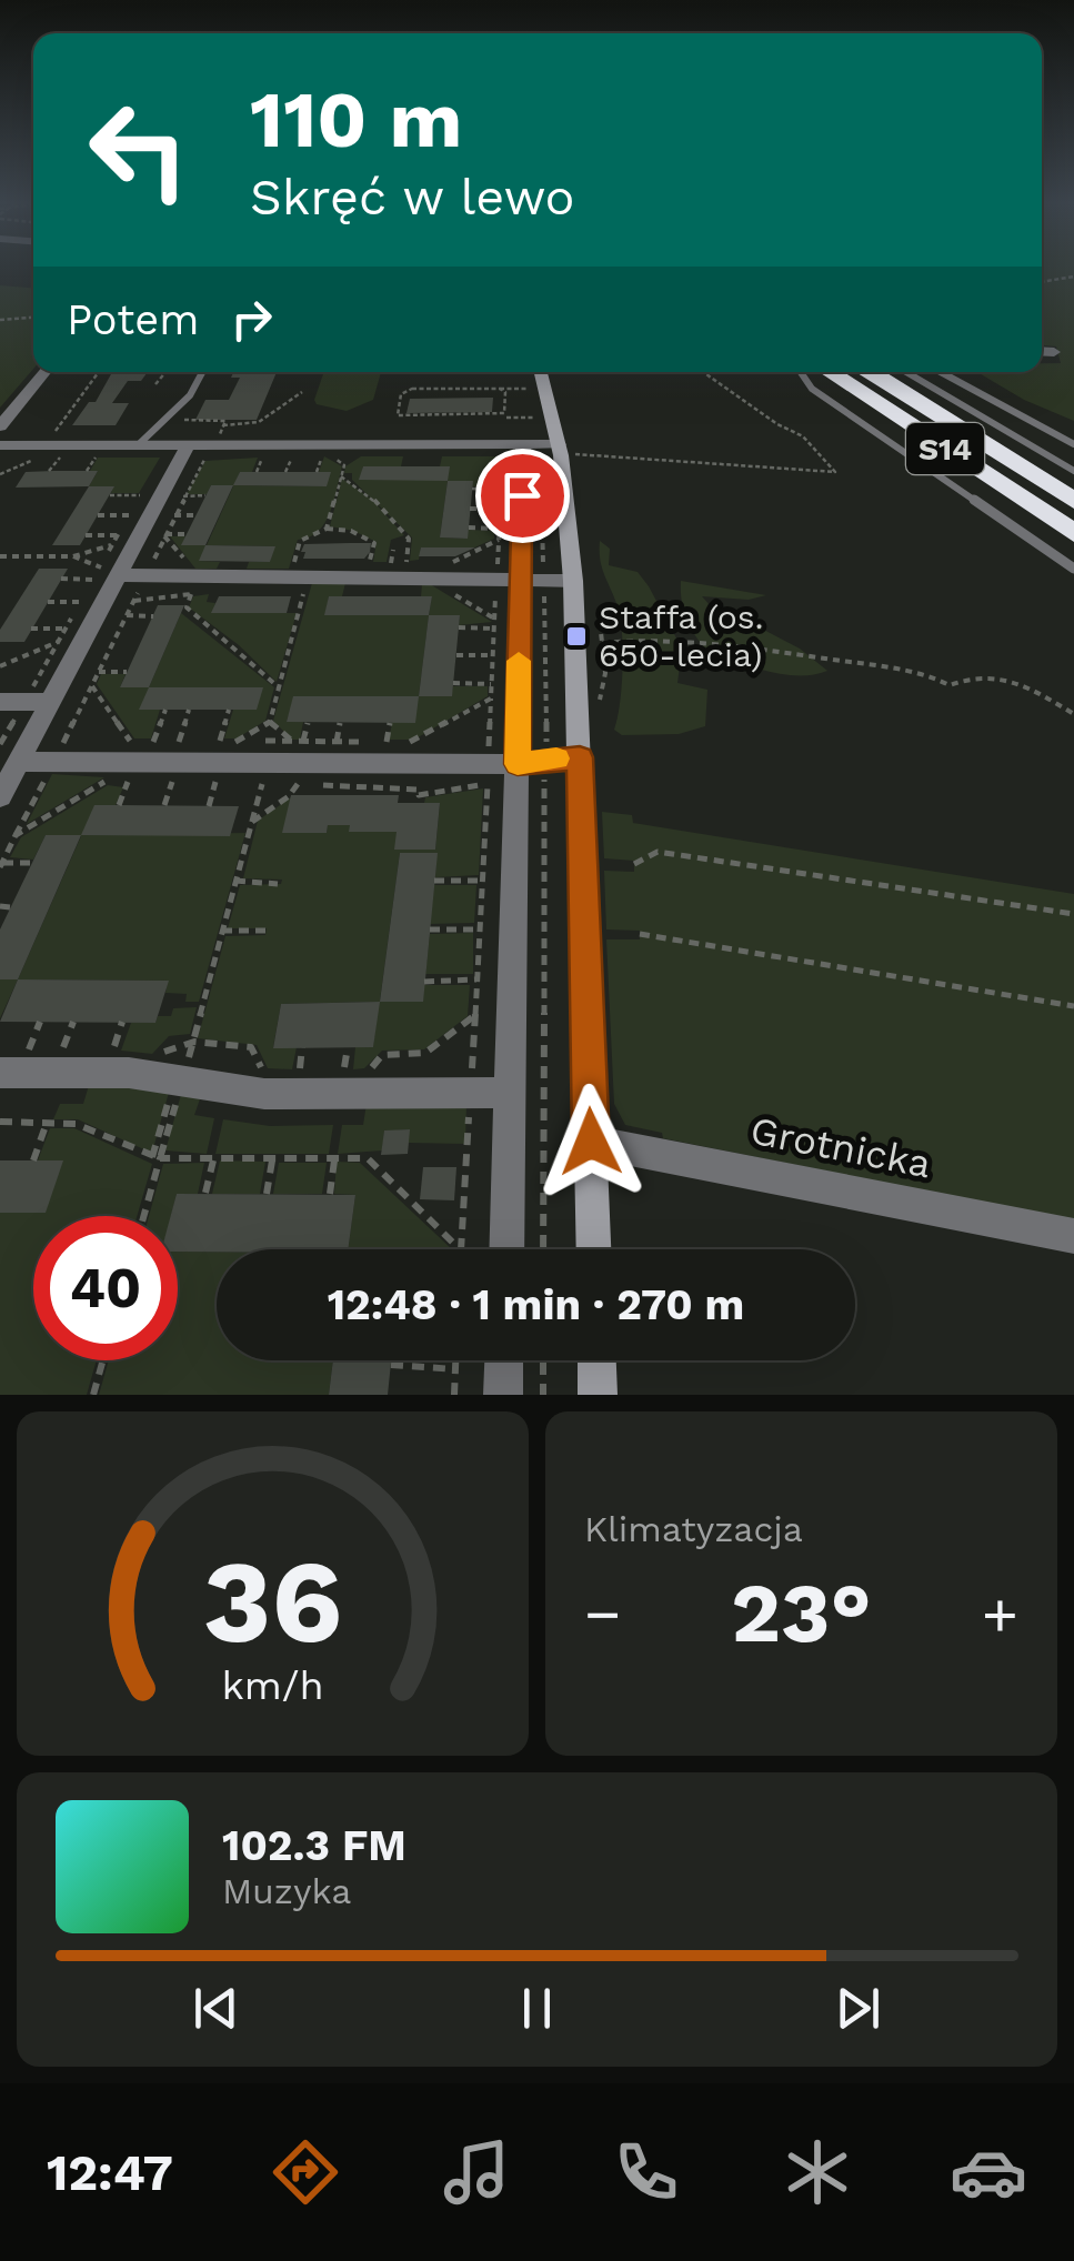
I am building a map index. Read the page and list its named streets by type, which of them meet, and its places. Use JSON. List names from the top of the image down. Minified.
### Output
{"streets":{"highway":["S14"],"street":["Grotnicka"]},"places":{"transit":["Staffa (os. 650-lecia)"]},"page":{"turn":["110 m","Skręć w lewo"],"then":"Potem","limit":"40","trip":"12:48 · 1 min · 270 m","tile":"Klimatyzacja","heat":["−","23°","+"],"song":["102.3 FM","Muzyka"],"tabs":"12:47","gauge":["36","km/h"]}}
